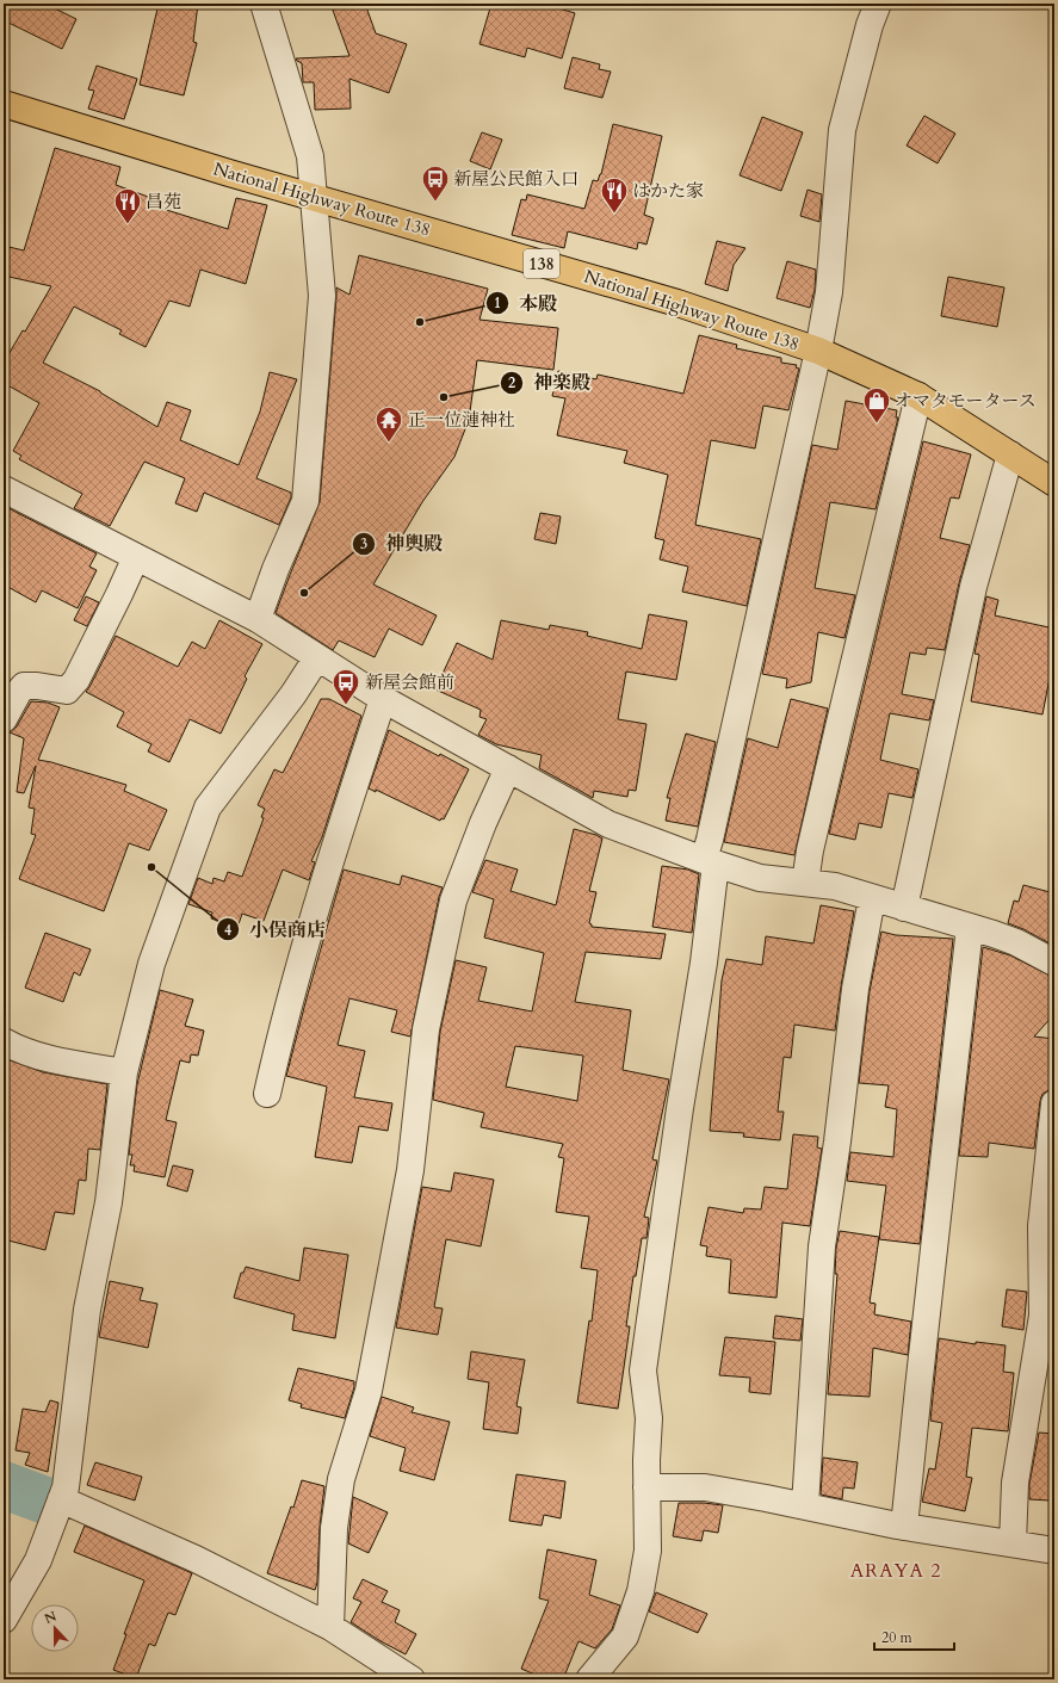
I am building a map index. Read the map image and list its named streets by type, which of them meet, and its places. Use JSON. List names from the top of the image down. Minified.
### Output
{"streets":{"highway":["National Highway Route 138","138"]},"districts":["ARAYA 2"],"places":{"bus stop":["新屋公民館入口","新屋会館前"],"restaurant":["はかた家","昌苑"],"other":["本殿","神楽殿","神輿殿","小俣商店"],"shop":["オマタモータース"],"temple":["正一位漣神社"]},"scale_bar":"20 m","north":"top"}
